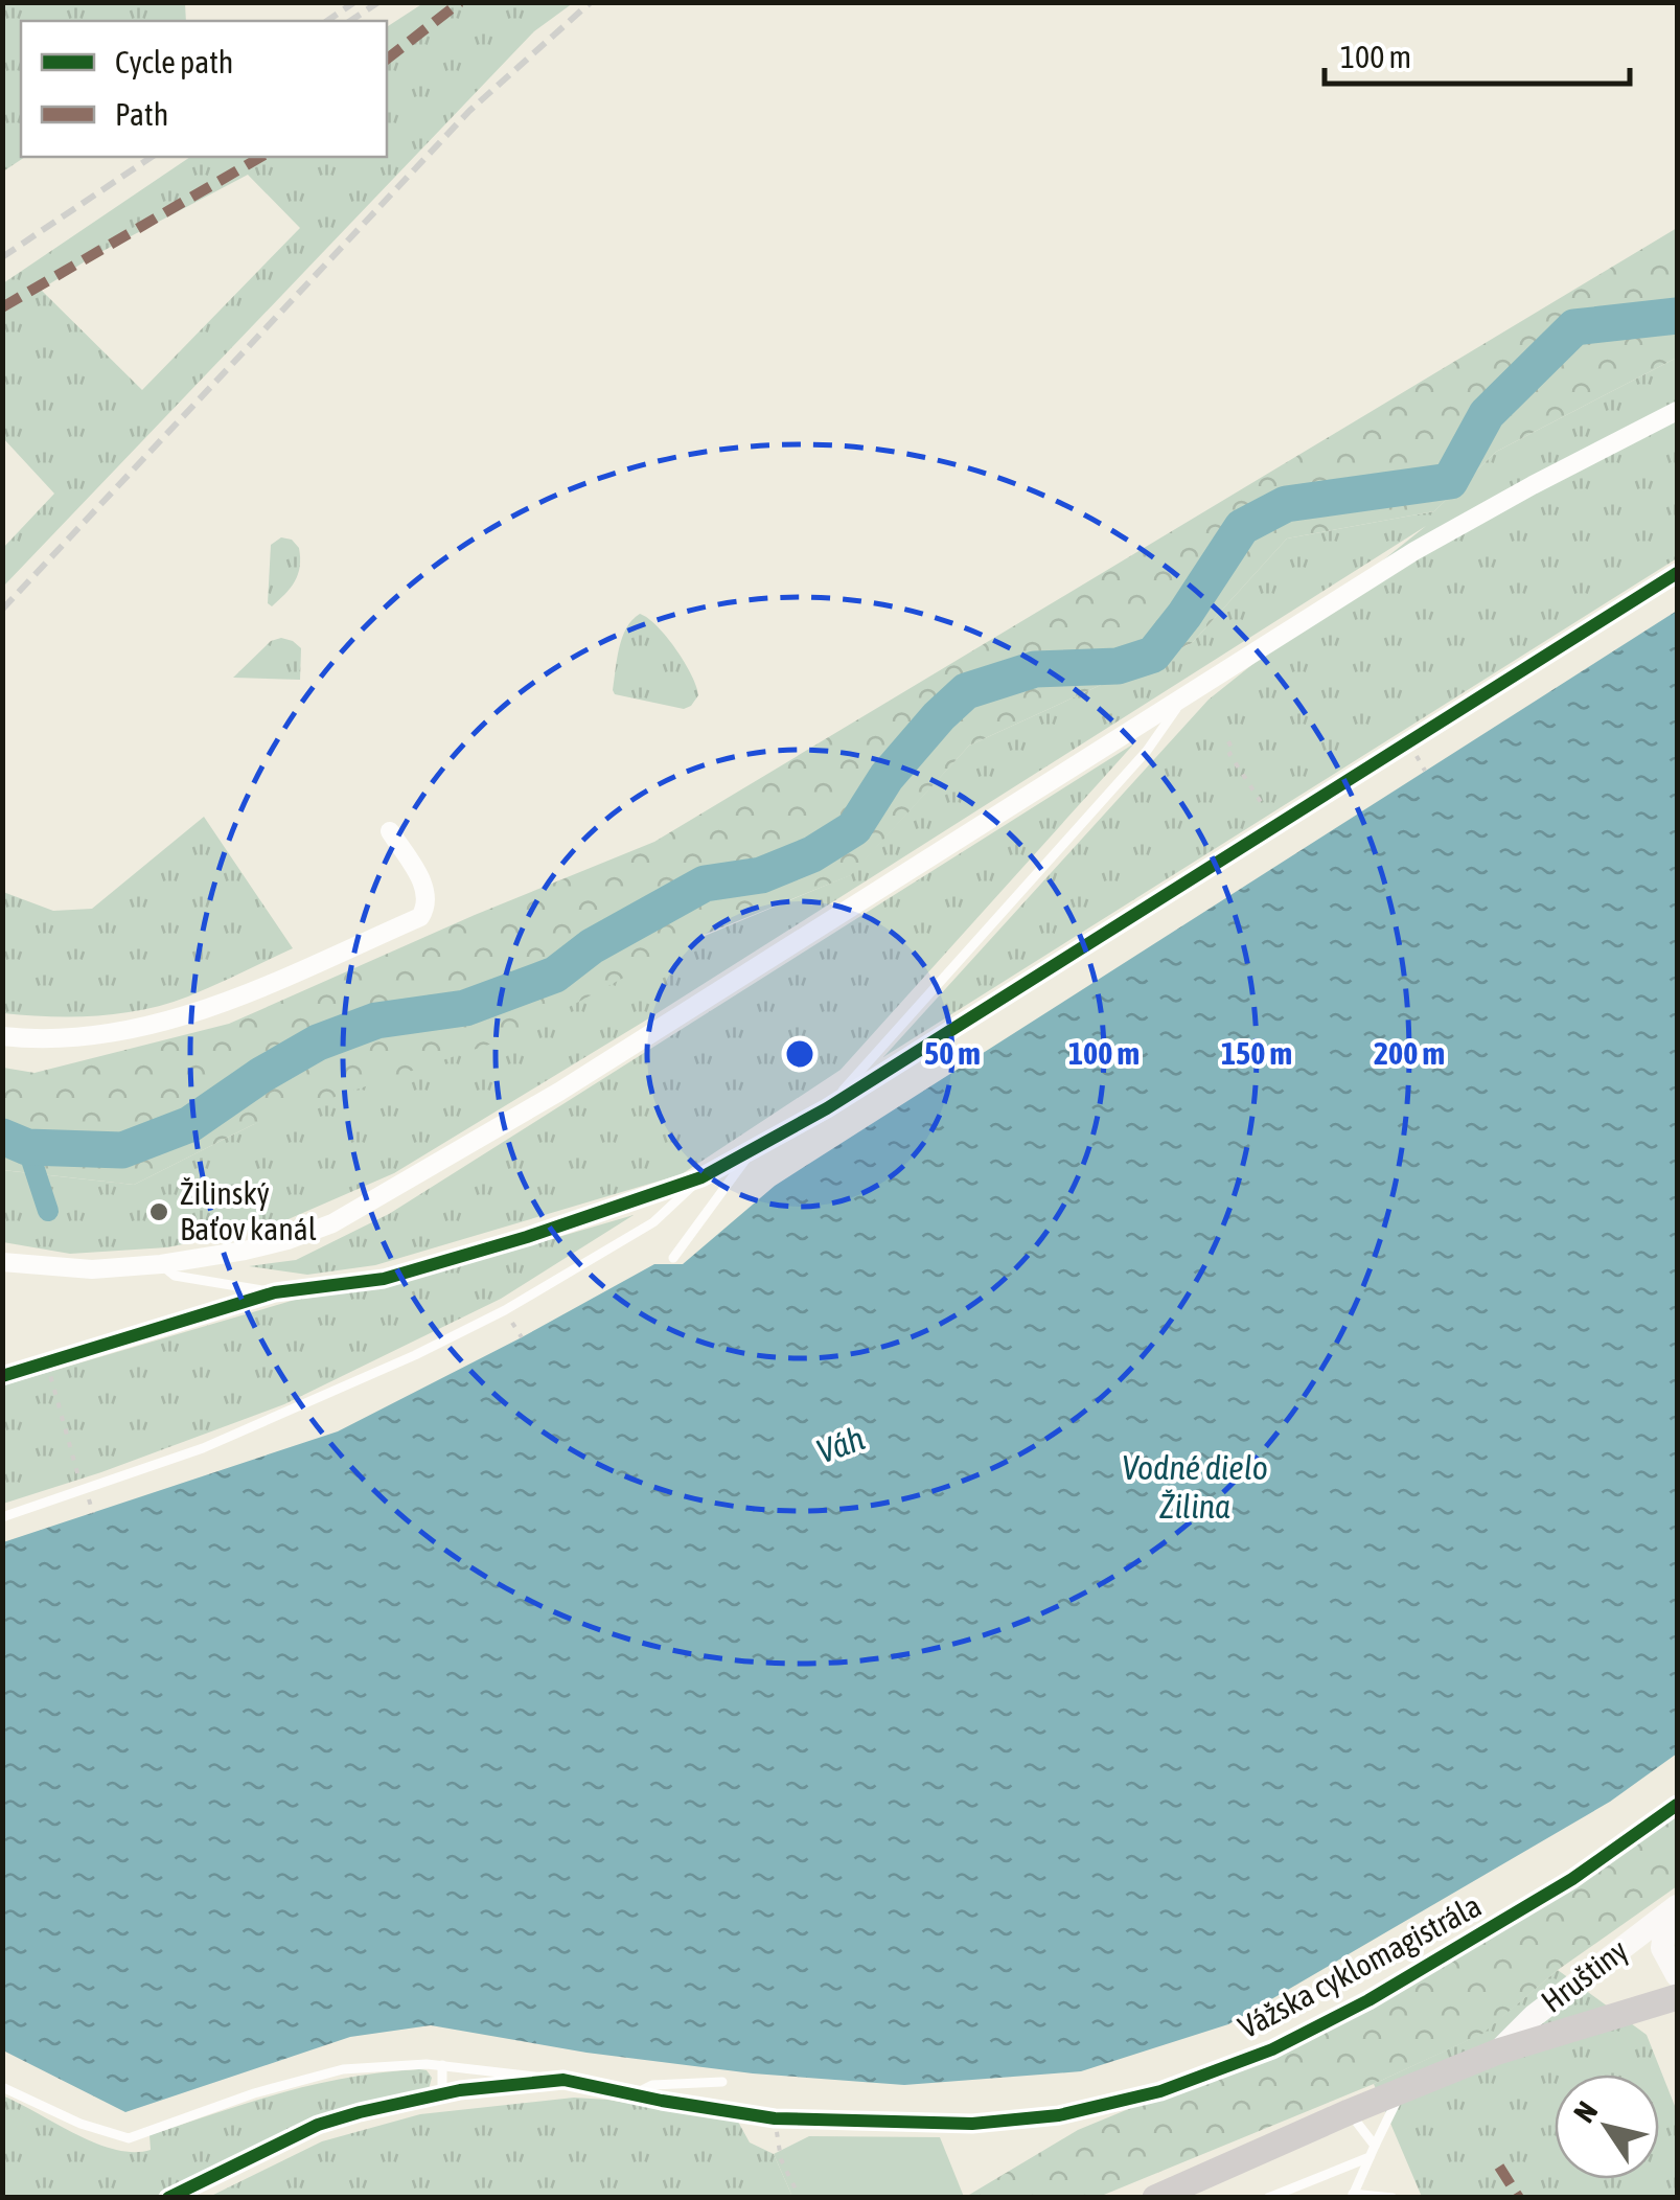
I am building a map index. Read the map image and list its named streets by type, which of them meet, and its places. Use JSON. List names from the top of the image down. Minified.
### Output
{"streets":{"street":["Hruštiny"],"cycle path":["Vážska cyklomagistrála"]},"water":["Váh","Vodné dielo Žilina"],"places":["Žilinský Baťov kanál"],"legend":["Cycle path","Path"],"scale_bar":"100 m","north":"top left","rings":["50 m","100 m","150 m","200 m"]}
